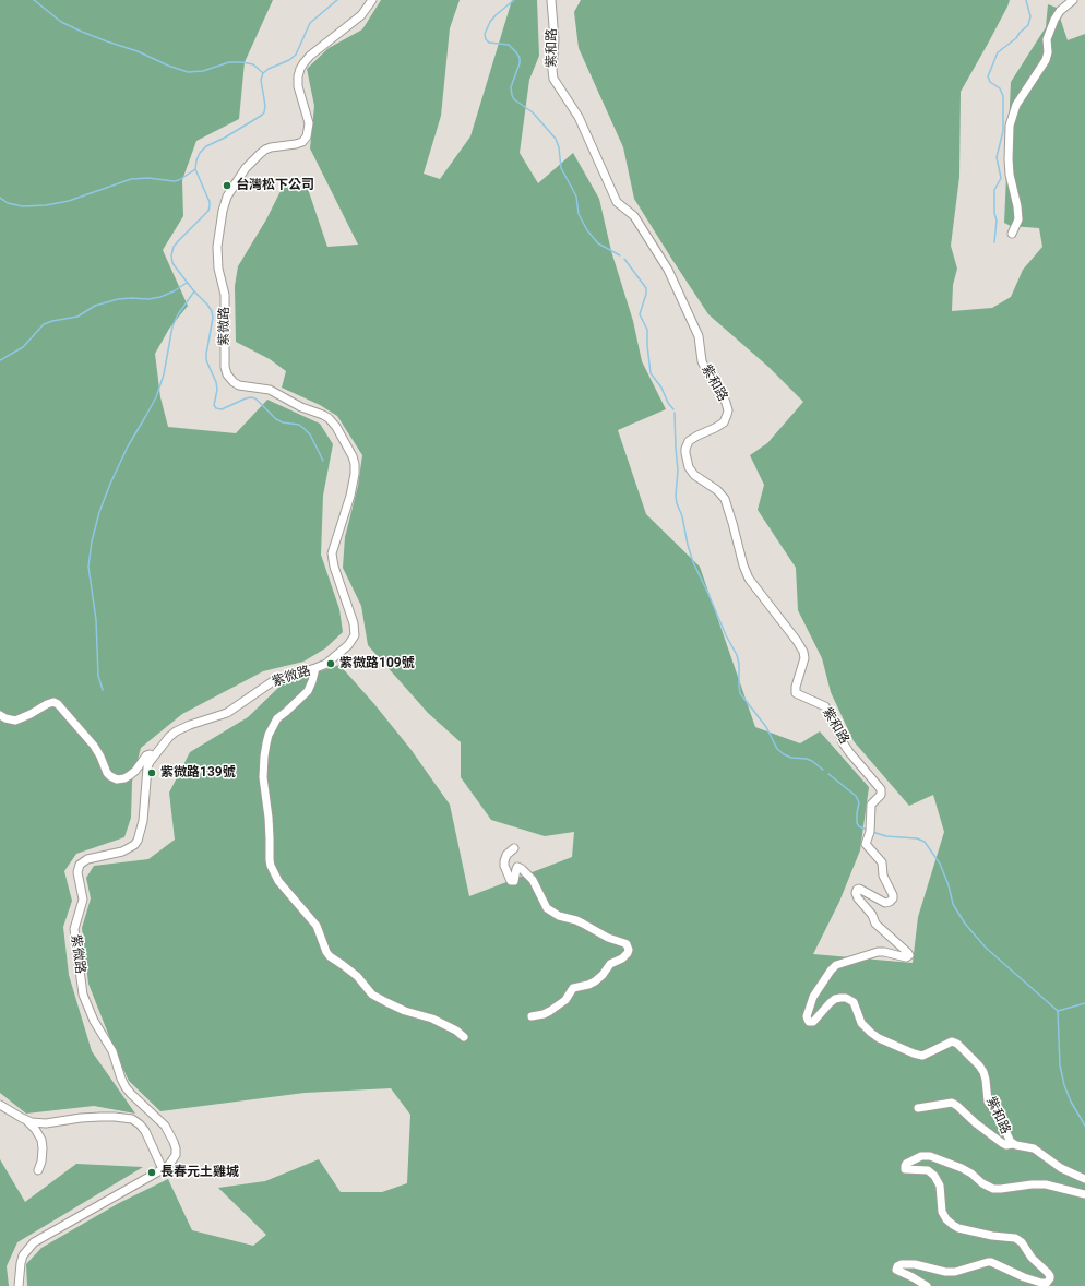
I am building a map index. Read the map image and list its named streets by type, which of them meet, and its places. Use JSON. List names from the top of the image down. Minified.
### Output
{"streets":{"street":["紫和路","紫微路"]},"places":["台灣松下公司","紫微路109號","紫微路139號","長春元土雞城"]}
